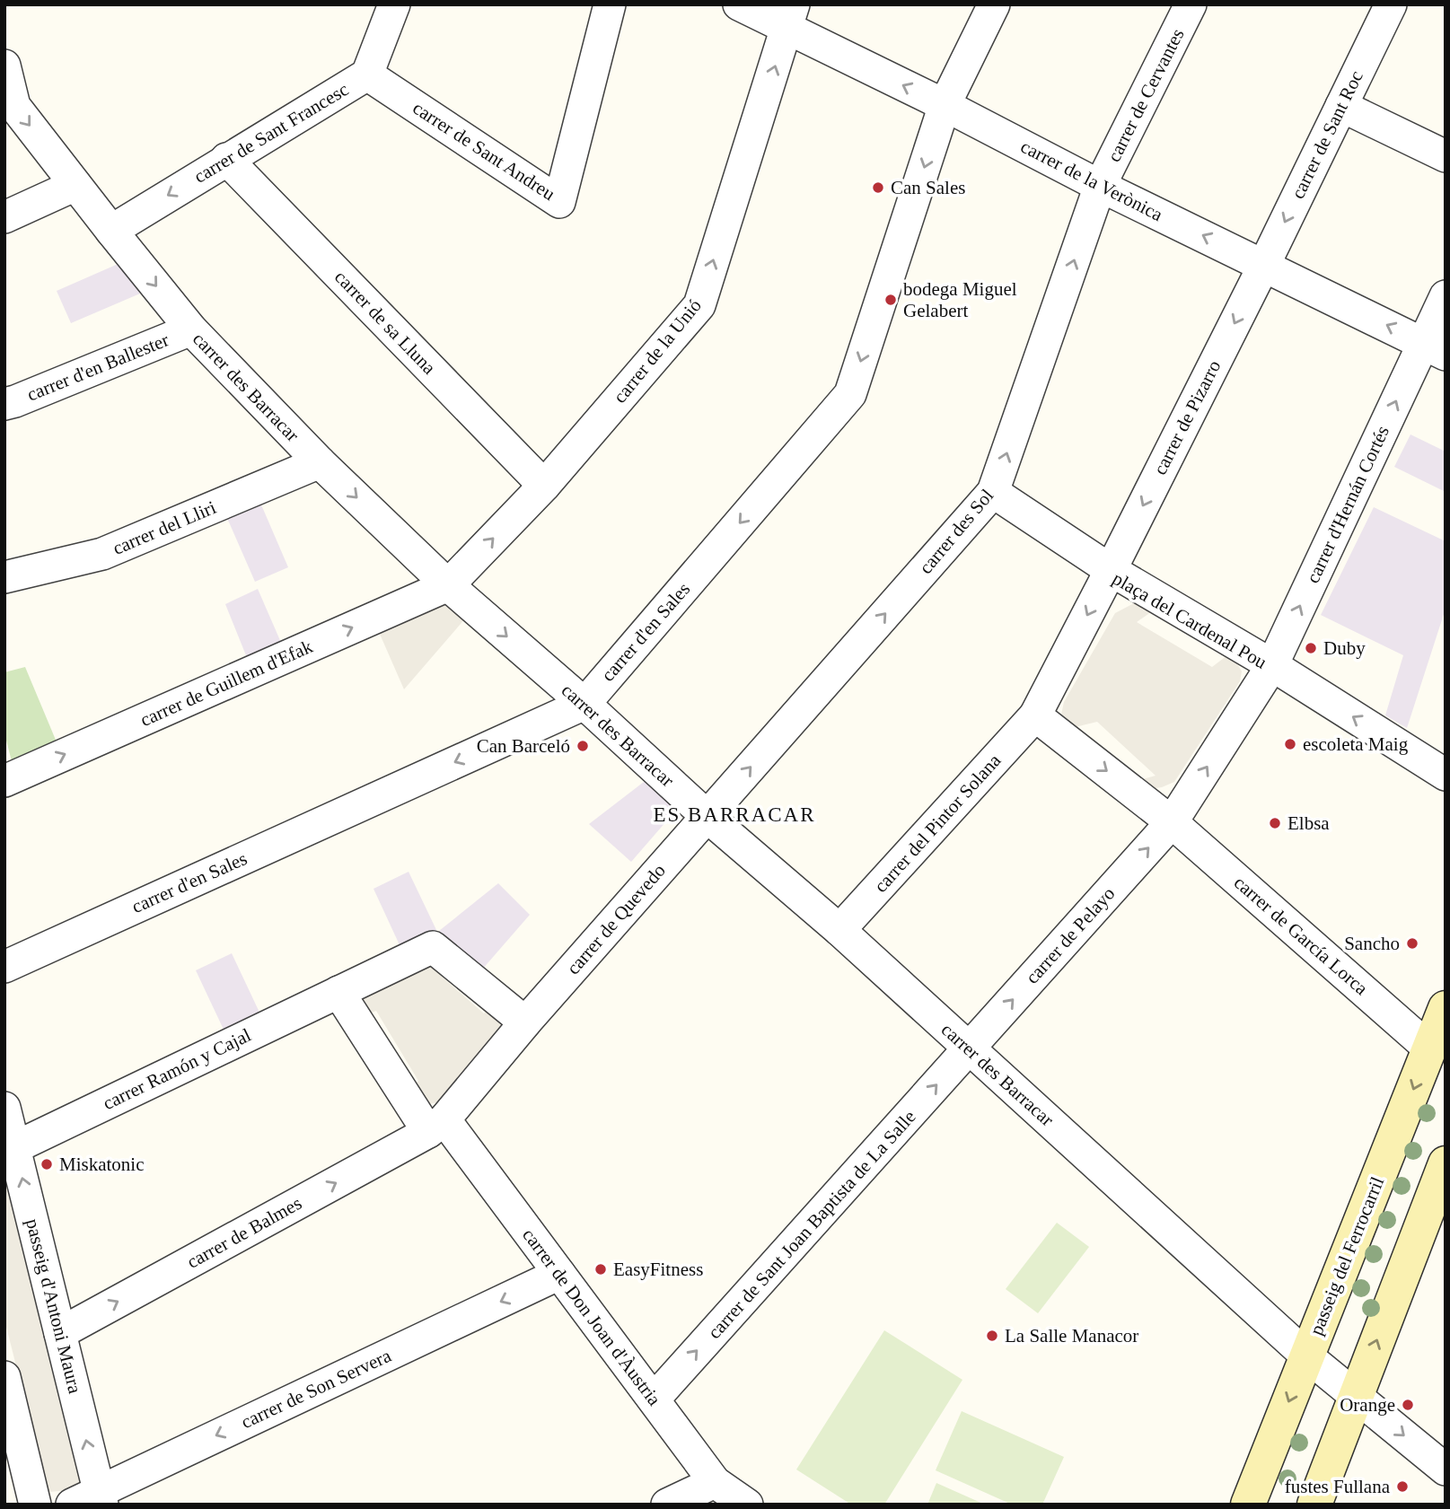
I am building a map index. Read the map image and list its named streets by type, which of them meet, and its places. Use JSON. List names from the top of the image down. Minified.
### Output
{"streets":{"main road":["passeig del Ferrocarril"],"street":["carrer de Cervantes","carrer de Sant Francesc","carrer de Sant Roc","carrer de Sant Andreu","carrer de la Verònica","carrer de sa Lluna","carrer de la Unió","carrer d'en Ballester","carrer des Barracar","carrer de Pizarro","carrer d'Hernán Cortés","carrer del Lliri","carrer des Sol","plaça del Cardenal Pou","carrer d'en Sales","carrer de Guillem d'Efak","carrer del Pintor Solana","carrer de Quevedo","carrer de Pelayo","carrer de García Lorca","carrer Ramón y Cajal","carrer de Sant Joan Baptista de La Salle","carrer de Balmes","passeig d'Antoni Maura","carrer de Don Joan d'Àustria","carrer de Son Servera"]},"crossings":[["carrer de Cervantes","carrer de la Verònica"],["carrer de Cervantes","carrer des Sol"],["carrer de Sant Francesc","carrer de Sant Andreu"],["carrer de Sant Francesc","carrer de sa Lluna"],["carrer de Sant Francesc","carrer des Barracar"],["carrer de Sant Roc","carrer de la Verònica"],["carrer de Sant Roc","carrer de Pizarro"],["carrer de la Verònica","carrer de la Unió"],["carrer de la Verònica","carrer de Pizarro"],["carrer de la Verònica","carrer d'Hernán Cortés"],["carrer de la Verònica","carrer des Sol"],["carrer de la Verònica","carrer d'en Sales"],["carrer de sa Lluna","carrer de la Unió"],["carrer de la Unió","carrer des Barracar"],["carrer de la Unió","carrer de Guillem d'Efak"],["carrer d'en Ballester","carrer des Barracar"],["carrer des Barracar","carrer del Lliri"],["carrer des Barracar","carrer des Sol"],["carrer des Barracar","carrer d'en Sales"],["carrer des Barracar","carrer de Guillem d'Efak"],["carrer des Barracar","carrer del Pintor Solana"],["carrer des Barracar","carrer de Quevedo"],["carrer des Barracar","carrer de Pelayo"],["carrer des Barracar","carrer de Sant Joan Baptista de La Salle"],["carrer des Barracar","passeig del Ferrocarril"],["carrer de Pizarro","plaça del Cardenal Pou"],["carrer d'Hernán Cortés","plaça del Cardenal Pou"],["carrer des Sol","carrer de Quevedo"],["plaça del Cardenal Pou","carrer del Pintor Solana"],["plaça del Cardenal Pou","carrer de Pelayo"],["plaça del Cardenal Pou","carrer de García Lorca"],["carrer de Quevedo","carrer Ramón y Cajal"],["carrer de Quevedo","carrer de Balmes"],["carrer de Quevedo","carrer de Don Joan d'Àustria"],["carrer de Pelayo","carrer de García Lorca"],["carrer de Pelayo","carrer de Sant Joan Baptista de La Salle"],["carrer de García Lorca","passeig del Ferrocarril"],["carrer Ramón y Cajal","passeig d'Antoni Maura"],["carrer Ramón y Cajal","carrer de Don Joan d'Àustria"],["carrer de Sant Joan Baptista de La Salle","carrer de Don Joan d'Àustria"],["carrer de Balmes","passeig d'Antoni Maura"],["carrer de Balmes","carrer de Don Joan d'Àustria"],["passeig d'Antoni Maura","carrer de Son Servera"],["carrer de Don Joan d'Àustria","carrer de Son Servera"]],"one_way":["carrer de Sant Francesc","carrer de Sant Roc","carrer de la Verònica","carrer de la Unió","carrer des Barracar","carrer de Pizarro","carrer d'Hernán Cortés","carrer des Sol","carrer d'en Sales","carrer de Guillem d'Efak","carrer de Pelayo","carrer de Sant Joan Baptista de La Salle","carrer de Balmes","carrer de Son Servera"],"districts":["ES BARRACAR"],"places":["Can Sales","bodega Miguel Gelabert","Duby","escoleta Maig","Can Barceló","Elbsa","Sancho","Miskatonic","EasyFitness","La Salle Manacor","Orange","fustes Fullana"]}
